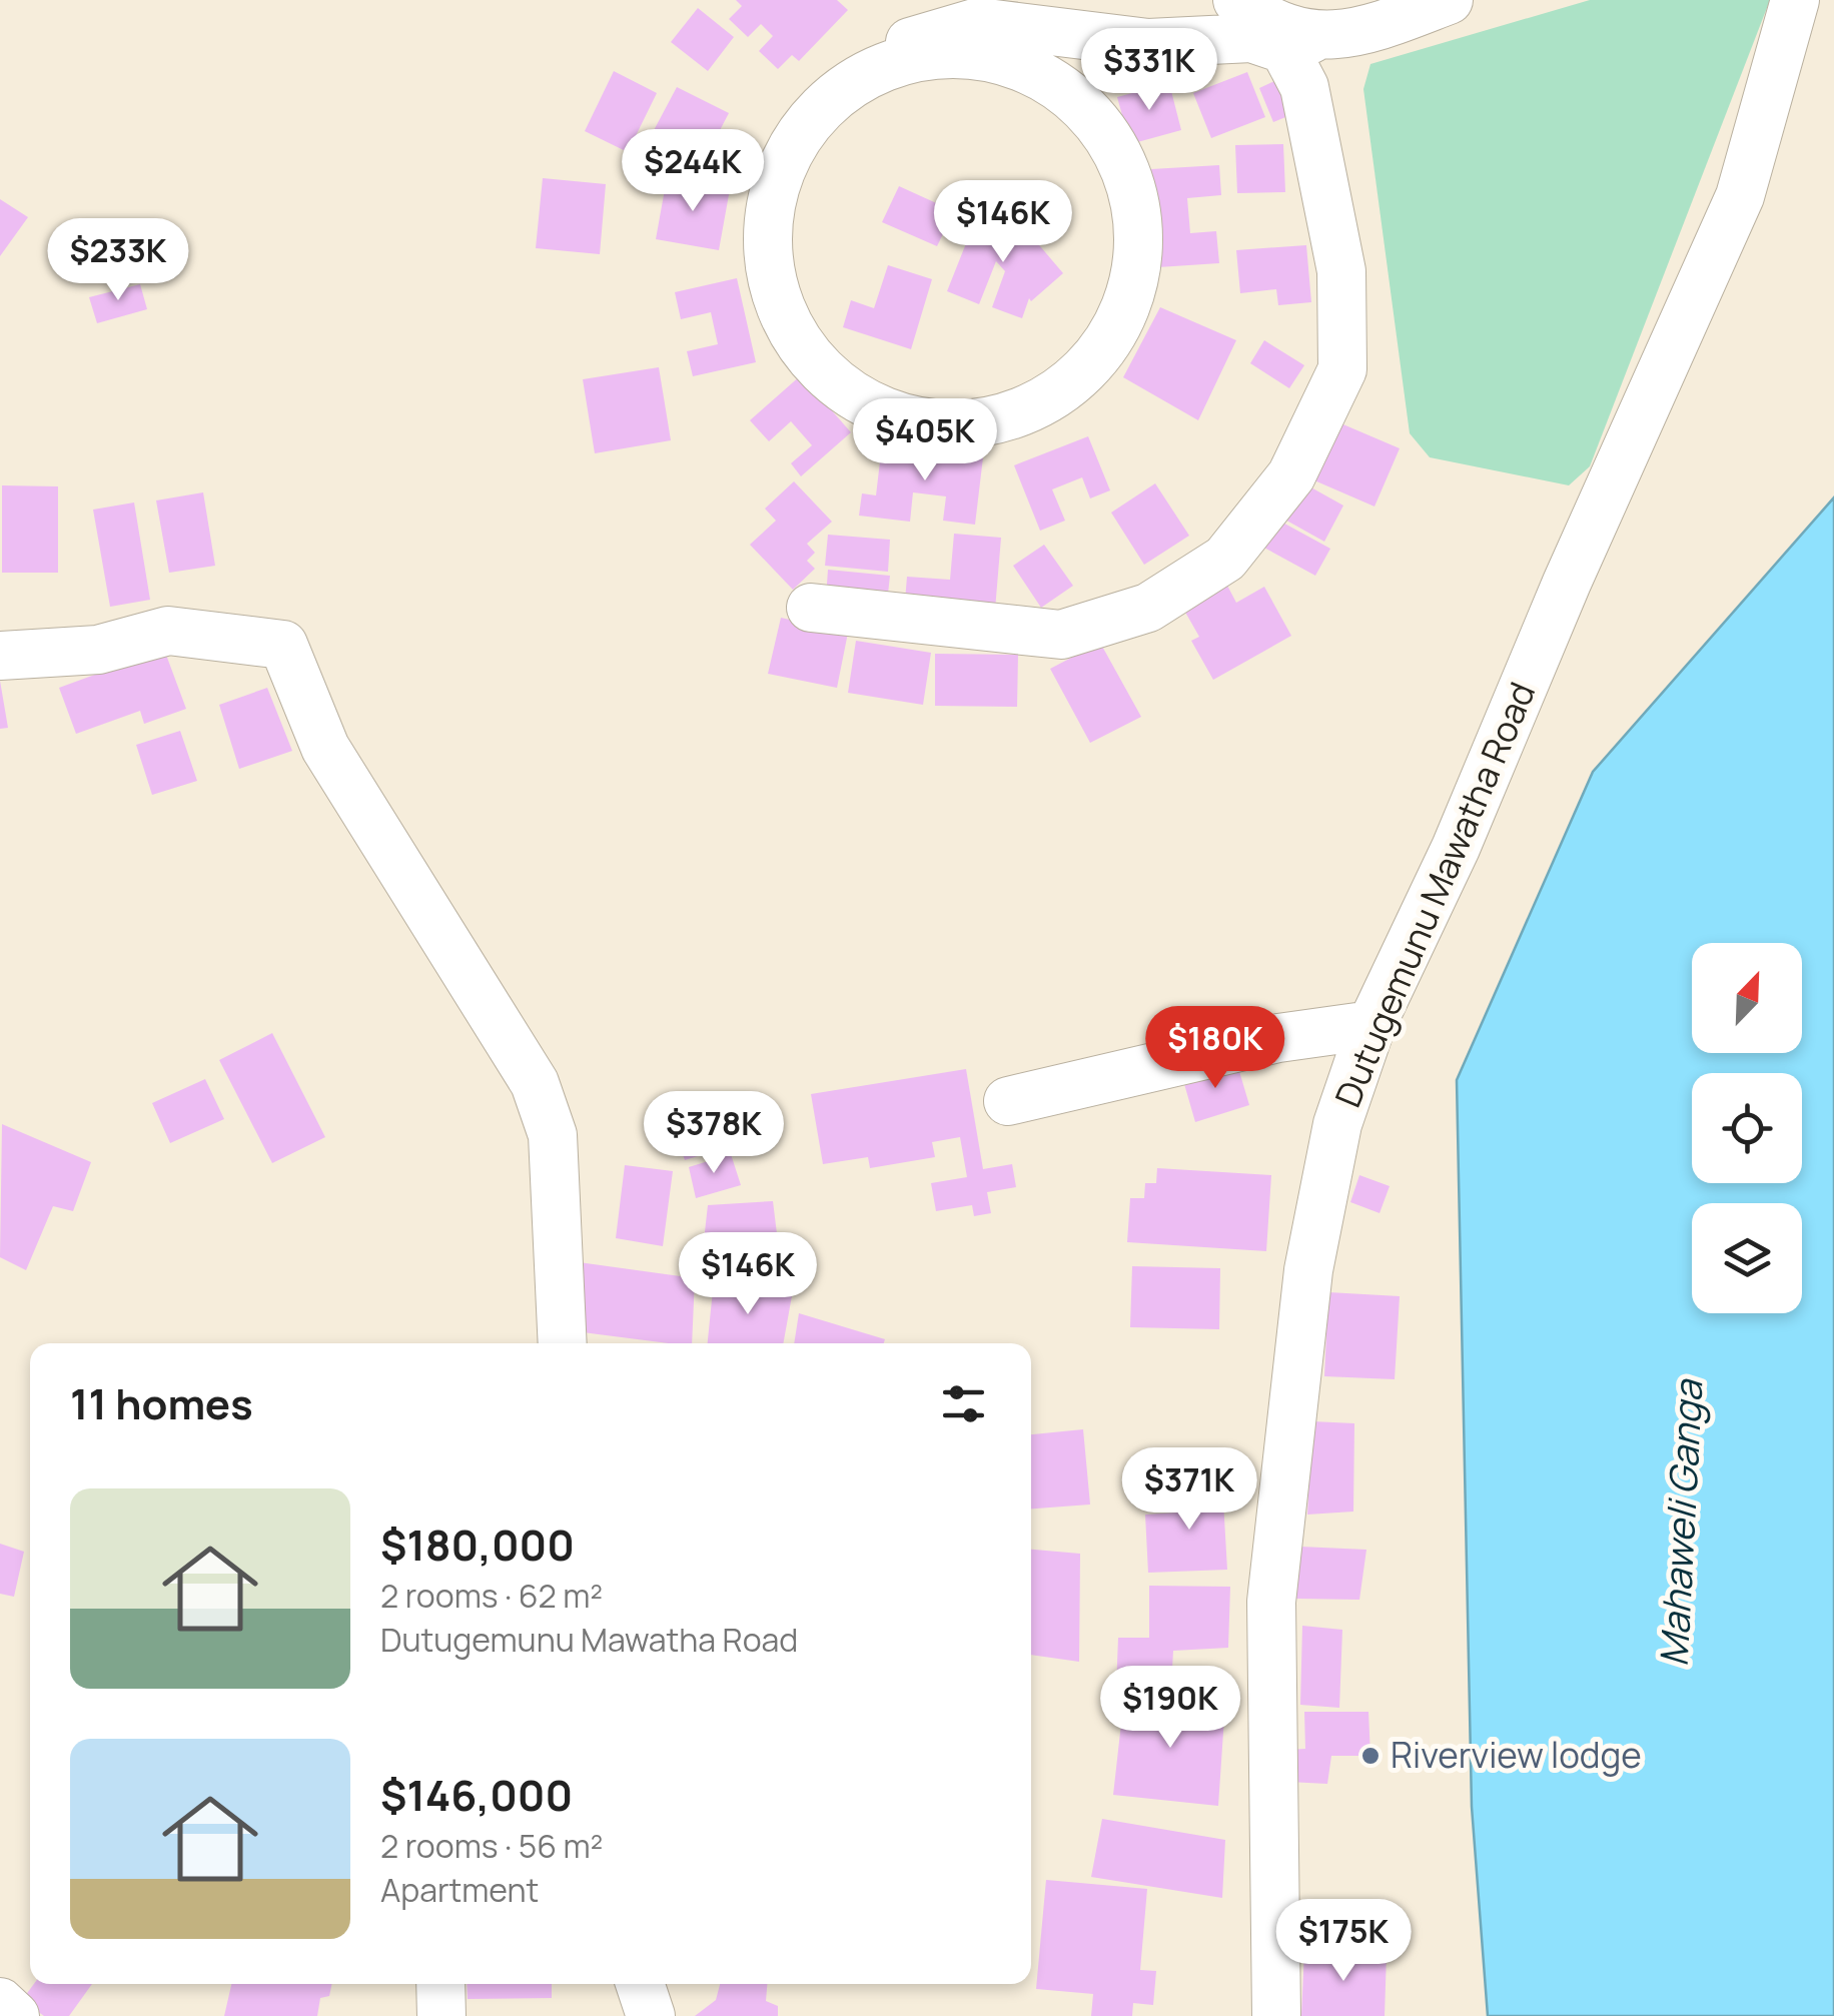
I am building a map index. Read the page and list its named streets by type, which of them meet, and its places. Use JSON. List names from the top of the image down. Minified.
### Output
{"streets":{"street":["Dutugemunu Mawatha Road"]},"water":["Mahaweli Ganga"],"places":["Riverview lodge"],"north":"top right","page":{"price":["$331K","$244K","$146K","$233K","$405K","$180K","$378K","$146K","$371K","$190K","$175K"],"heading":"11 homes","list":[{"name":"$180,000","note":"2 rooms · 62 m² · Dutugemunu Mawatha Road"},{"name":"$146,000","note":"2 rooms · 56 m² · Apartment"}]}}
